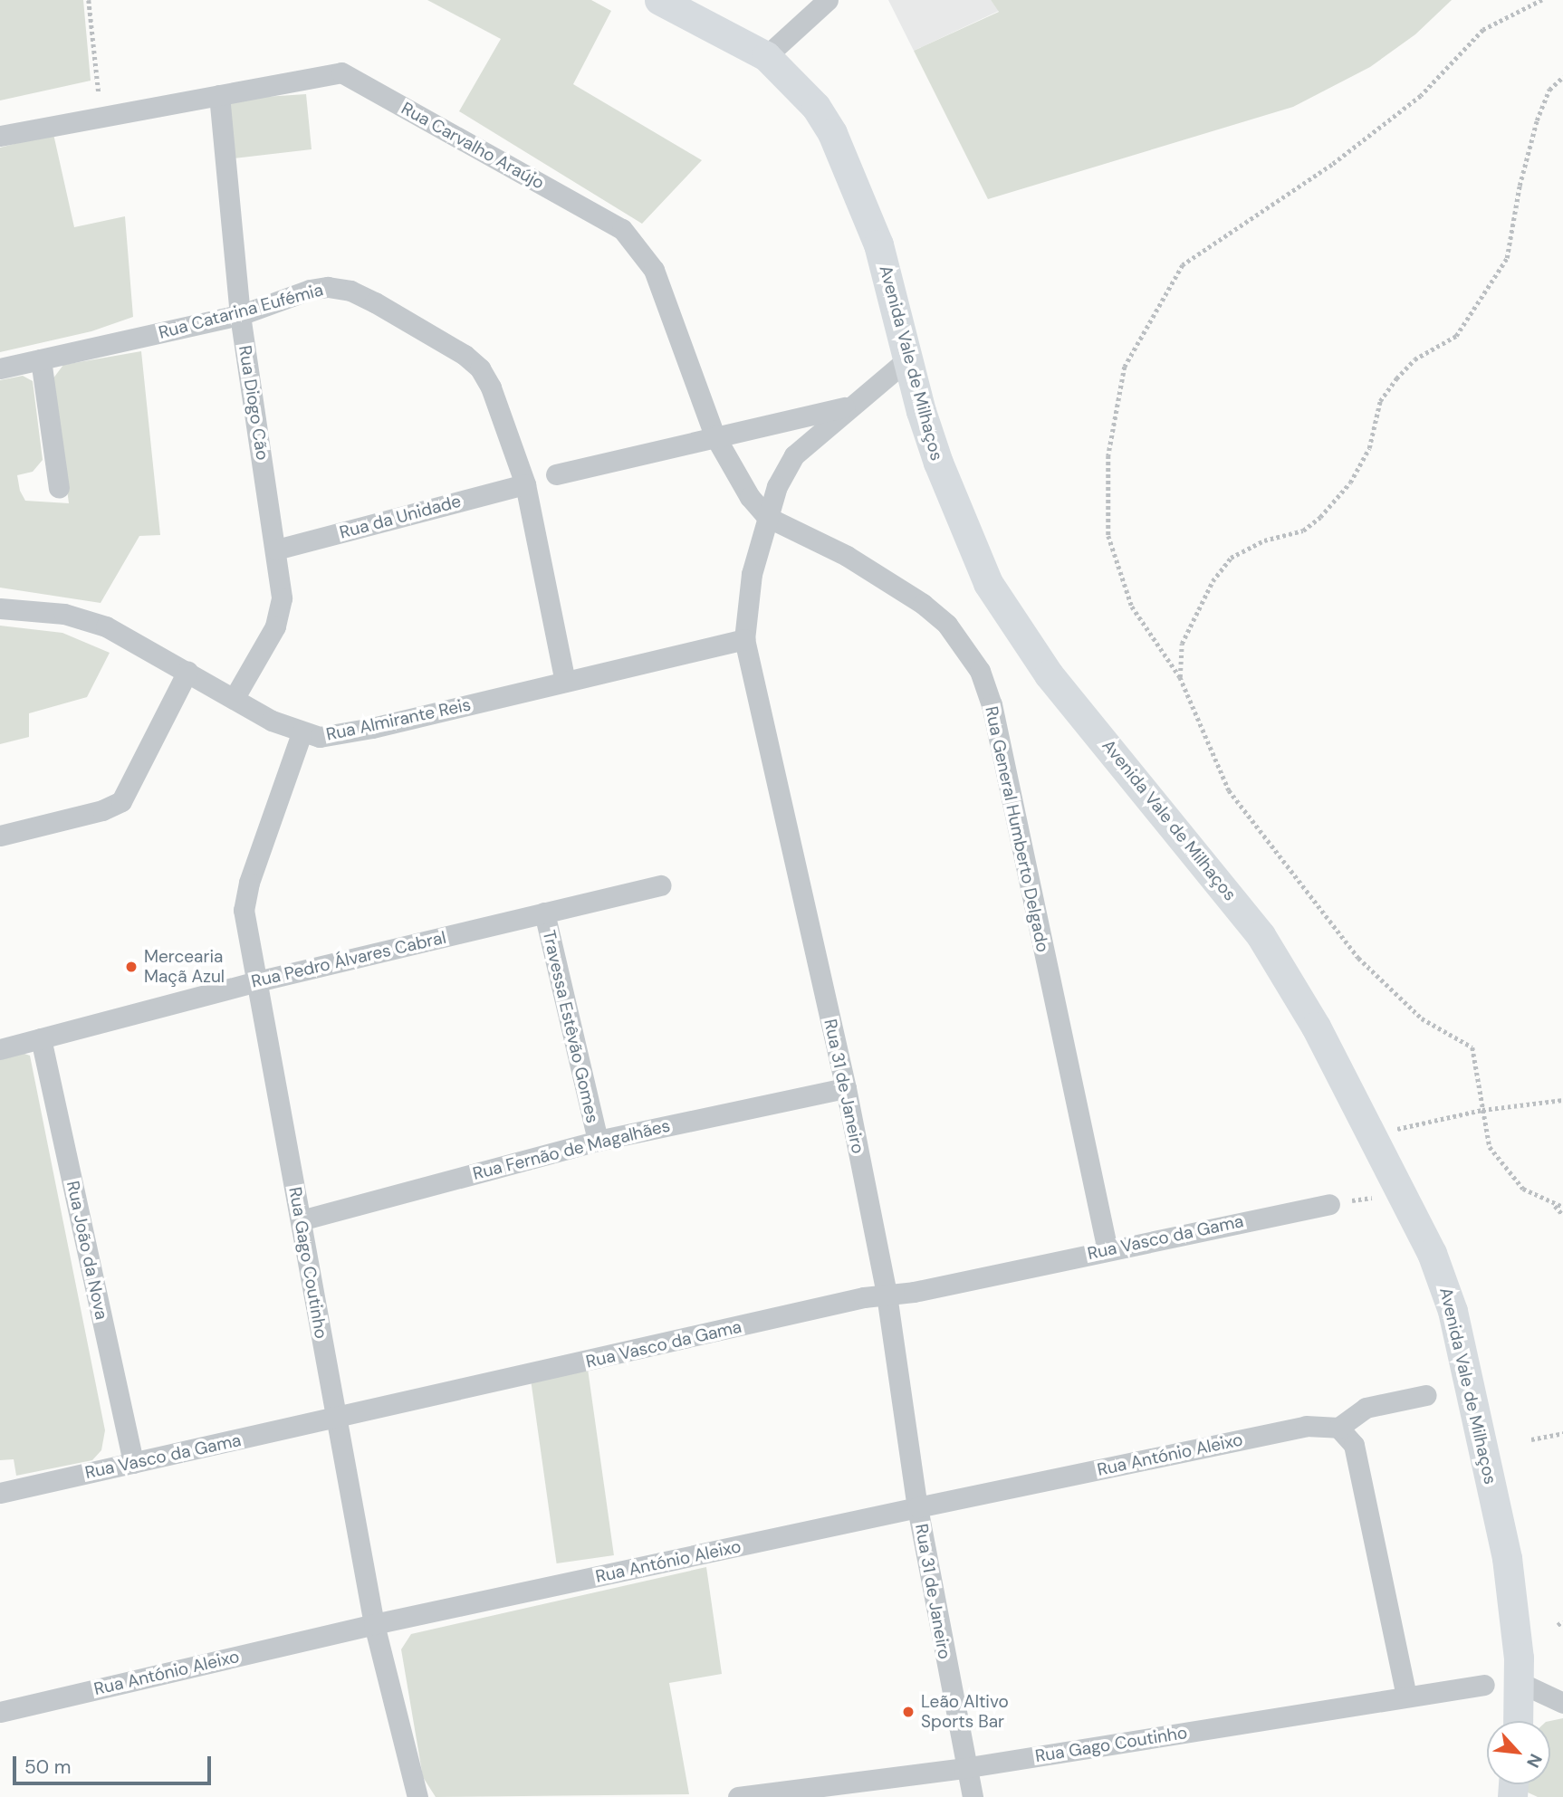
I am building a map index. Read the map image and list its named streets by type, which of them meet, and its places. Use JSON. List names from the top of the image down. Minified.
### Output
{"streets":{"street":["Rua Carvalho Araújo","Rua Catarina Eufémia","Avenida Vale de Milhaços","Rua Diogo Cão","Rua da Unidade","Rua Almirante Reis","Rua General Humberto Delgado","Rua Pedro Álvares Cabral","Travessa Estêvão Gomes","Rua 31 de Janeiro","Rua Fernão de Magalhães","Rua Vasco da Gama","Rua João da Nova","Rua Gago Coutinho","Rua António Aleixo"]},"crossings":[["Rua Carvalho Araújo","Rua Diogo Cão"],["Rua Carvalho Araújo","Rua General Humberto Delgado"],["Rua Carvalho Araújo","Rua 31 de Janeiro"],["Rua Catarina Eufémia","Rua Diogo Cão"],["Rua Catarina Eufémia","Rua da Unidade"],["Rua Catarina Eufémia","Rua Almirante Reis"],["Avenida Vale de Milhaços","Rua 31 de Janeiro"],["Rua Diogo Cão","Rua da Unidade"],["Rua Diogo Cão","Rua Almirante Reis"],["Rua Almirante Reis","Rua 31 de Janeiro"],["Rua Almirante Reis","Rua Gago Coutinho"],["Rua General Humberto Delgado","Rua 31 de Janeiro"],["Rua General Humberto Delgado","Rua Vasco da Gama"],["Rua Pedro Álvares Cabral","Travessa Estêvão Gomes"],["Rua Pedro Álvares Cabral","Rua João da Nova"],["Rua Pedro Álvares Cabral","Rua Gago Coutinho"],["Travessa Estêvão Gomes","Rua Fernão de Magalhães"],["Rua 31 de Janeiro","Rua Fernão de Magalhães"],["Rua 31 de Janeiro","Rua Vasco da Gama"],["Rua 31 de Janeiro","Rua Gago Coutinho"],["Rua 31 de Janeiro","Rua António Aleixo"],["Rua Fernão de Magalhães","Rua Gago Coutinho"],["Rua Vasco da Gama","Rua João da Nova"],["Rua Vasco da Gama","Rua Gago Coutinho"],["Rua Gago Coutinho","Rua António Aleixo"]],"places":["Mercearia Maçã Azul","Leão Altivo Sports Bar"],"scale_bar":"50 m","north":"bottom right"}
